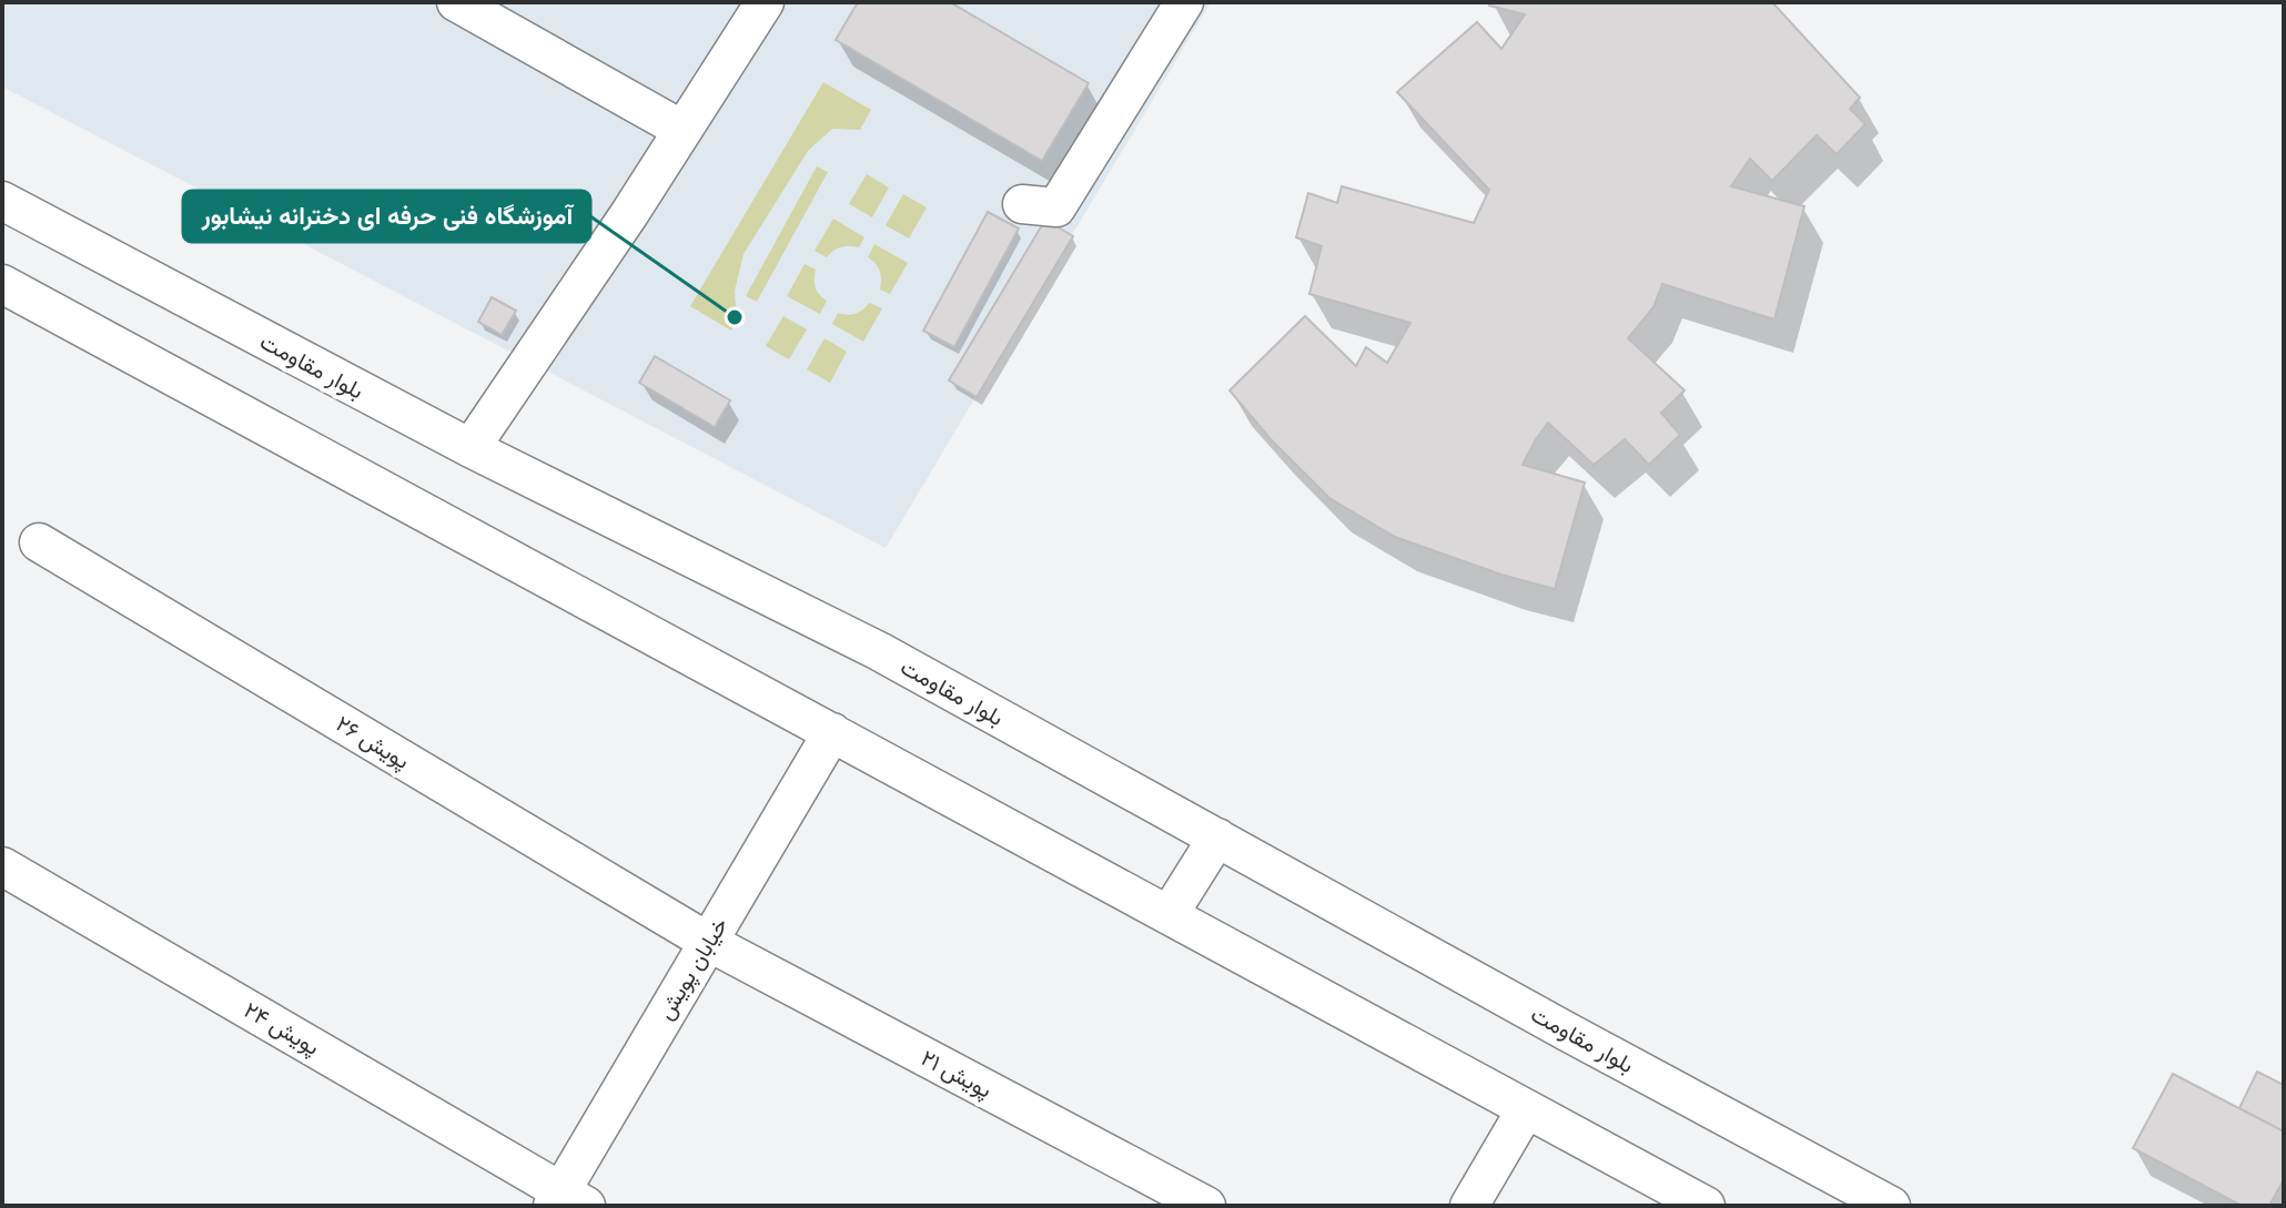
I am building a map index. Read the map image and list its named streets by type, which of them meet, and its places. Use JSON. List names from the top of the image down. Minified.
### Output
{"streets":{"street":["بلوار مقاومت","پویش ۲۶","خیابان پویش","پویش ۲۴","پویش ۲۱"]},"crossings":[["پویش ۲۶","خیابان پویش"],["پویش ۲۶","پویش ۲۱"],["خیابان پویش","پویش ۲۴"],["خیابان پویش","پویش ۲۱"]],"places":["آموزشگاه فنی حرفه ای دخترانه نیشابور"]}
